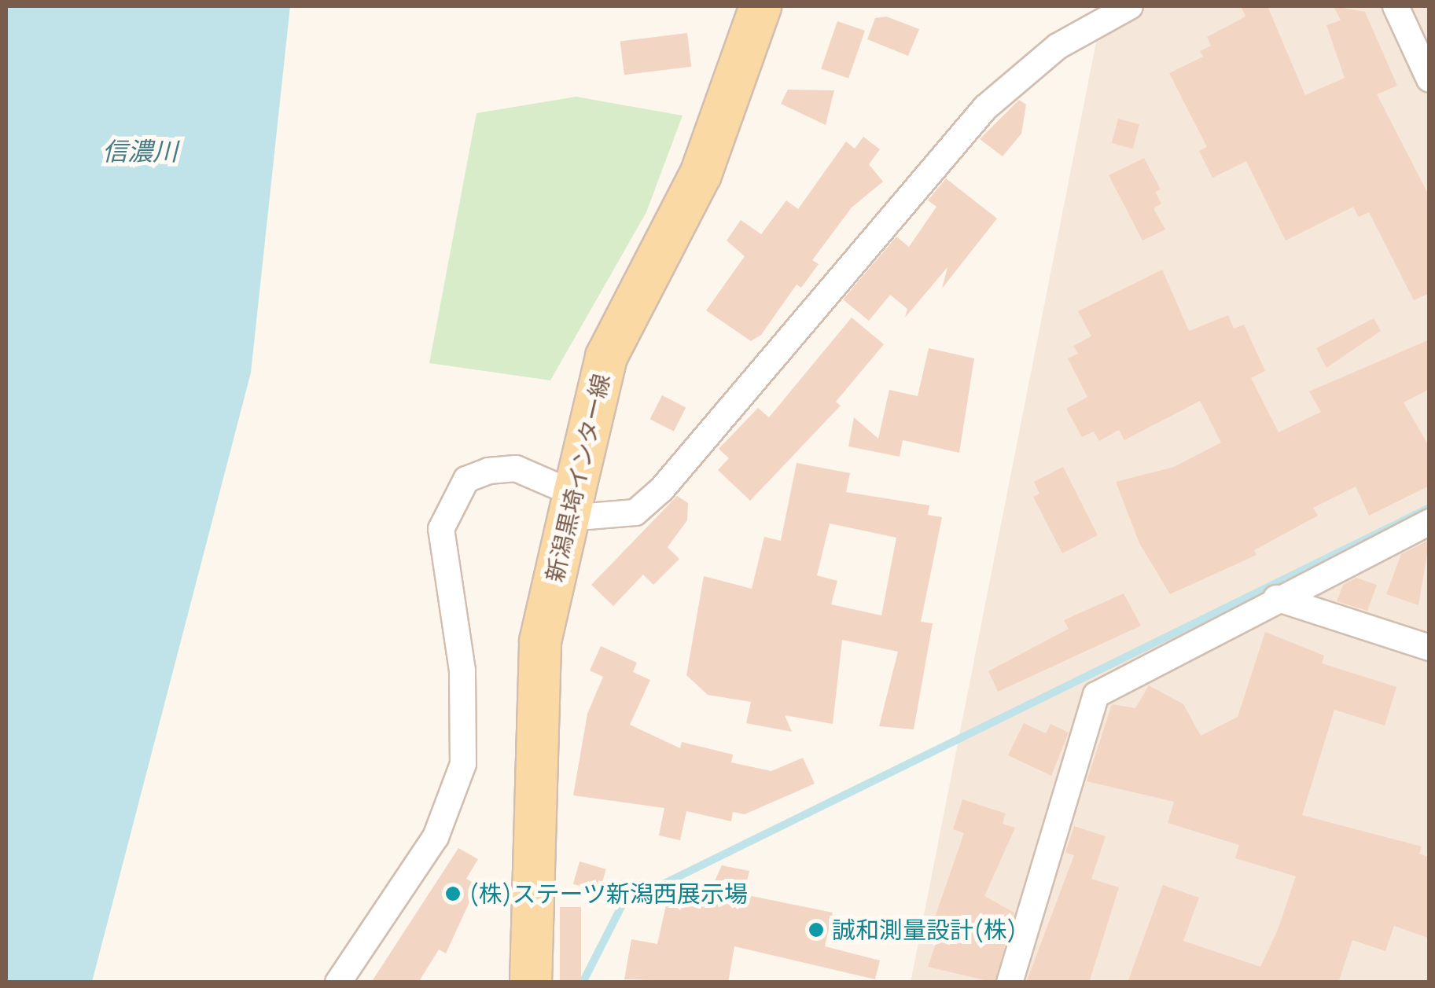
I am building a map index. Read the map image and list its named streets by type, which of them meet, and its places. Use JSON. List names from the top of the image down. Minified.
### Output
{"streets":{"main road":["新潟黒埼インター線"]},"water":["信濃川"],"places":["(株)ステーツ新潟西展示場","誠和測量設計(株)"]}
